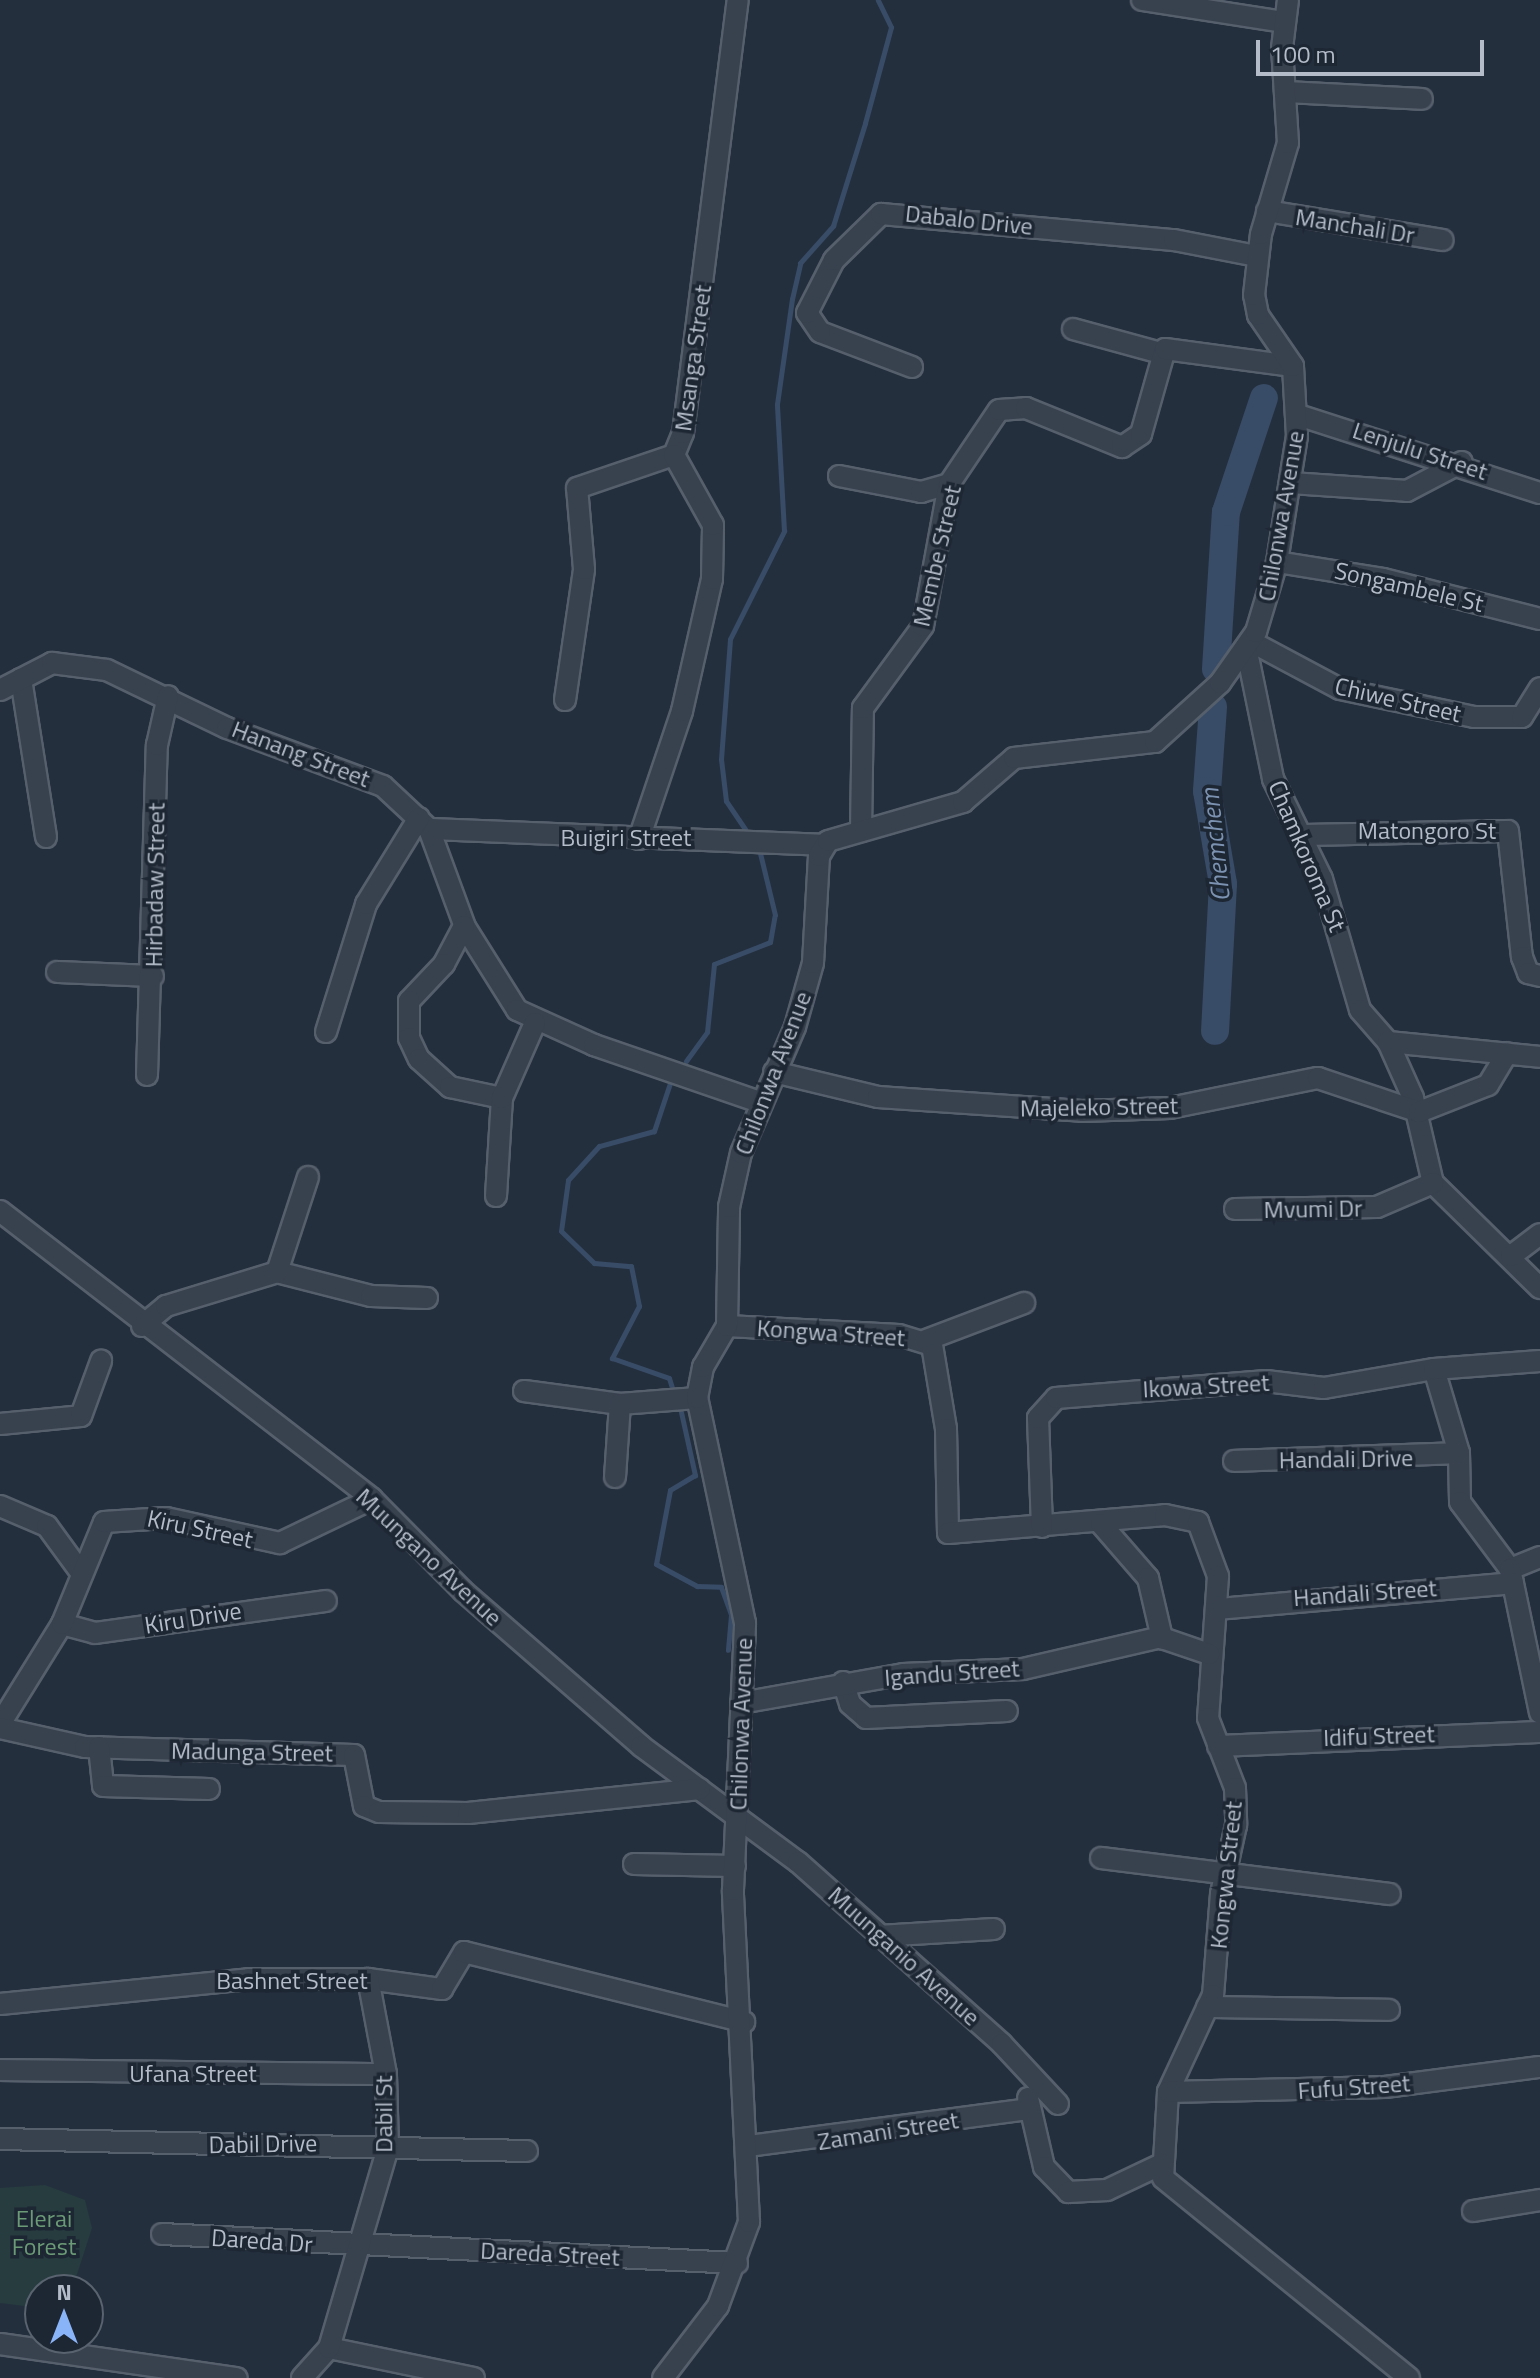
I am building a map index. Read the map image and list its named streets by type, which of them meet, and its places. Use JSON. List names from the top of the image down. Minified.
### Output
{"streets":{"street":["Dabalo Drive","Manchali Dr","Msanga Street","Lenjulu Street","Chilonwa Avenue","Membe Street","Songambele St","Chiwe Street","Hanang Street","Matongoro St","Buigiri Street","Chamkoroma St","Hirbadaw Street","Majeleko Street","Mvumi Dr","Kongwa Street","Ikowa Street","Handali Drive","Kiru Street","Muungano Avenue","Handali Street","Kiru Drive","Igandu Street","Idifu Street","Madunga Street","Muunganio Avenue","Bashnet Street","Ufana Street","Fufu Street","Dabil St","Zamani Street","Dabil Drive","Dareda Dr","Dareda Street"]},"crossings":[["Dabalo Drive","Chilonwa Avenue"],["Manchali Dr","Chilonwa Avenue"],["Msanga Street","Buigiri Street"],["Lenjulu Street","Chilonwa Avenue"],["Chilonwa Avenue","Membe Street"],["Chilonwa Avenue","Songambele St"],["Chilonwa Avenue","Chiwe Street"],["Chilonwa Avenue","Buigiri Street"],["Chilonwa Avenue","Chamkoroma St"],["Chilonwa Avenue","Majeleko Street"],["Chilonwa Avenue","Kongwa Street"],["Chilonwa Avenue","Muungano Avenue"],["Chilonwa Avenue","Igandu Street"],["Chilonwa Avenue","Muunganio Avenue"],["Chilonwa Avenue","Bashnet Street"],["Chilonwa Avenue","Zamani Street"],["Chilonwa Avenue","Dareda Street"],["Chiwe Street","Chamkoroma St"],["Hanang Street","Buigiri Street"],["Hanang Street","Hirbadaw Street"],["Matongoro St","Chamkoroma St"],["Chamkoroma St","Majeleko Street"],["Chamkoroma St","Mvumi Dr"],["Kongwa Street","Ikowa Street"],["Kongwa Street","Handali Street"],["Kongwa Street","Idifu Street"],["Kongwa Street","Fufu Street"],["Kiru Street","Muungano Avenue"],["Kiru Street","Kiru Drive"],["Kiru Street","Madunga Street"],["Muungano Avenue","Madunga Street"],["Muungano Avenue","Muunganio Avenue"],["Bashnet Street","Dabil St"],["Ufana Street","Dabil St"],["Dabil St","Dabil Drive"],["Dabil St","Dareda Dr"],["Dabil St","Dareda Street"],["Dareda Dr","Dareda Street"]],"water":["Chemchem"],"parks":["Elerai Forest"],"scale_bar":"100 m","north":"top"}
